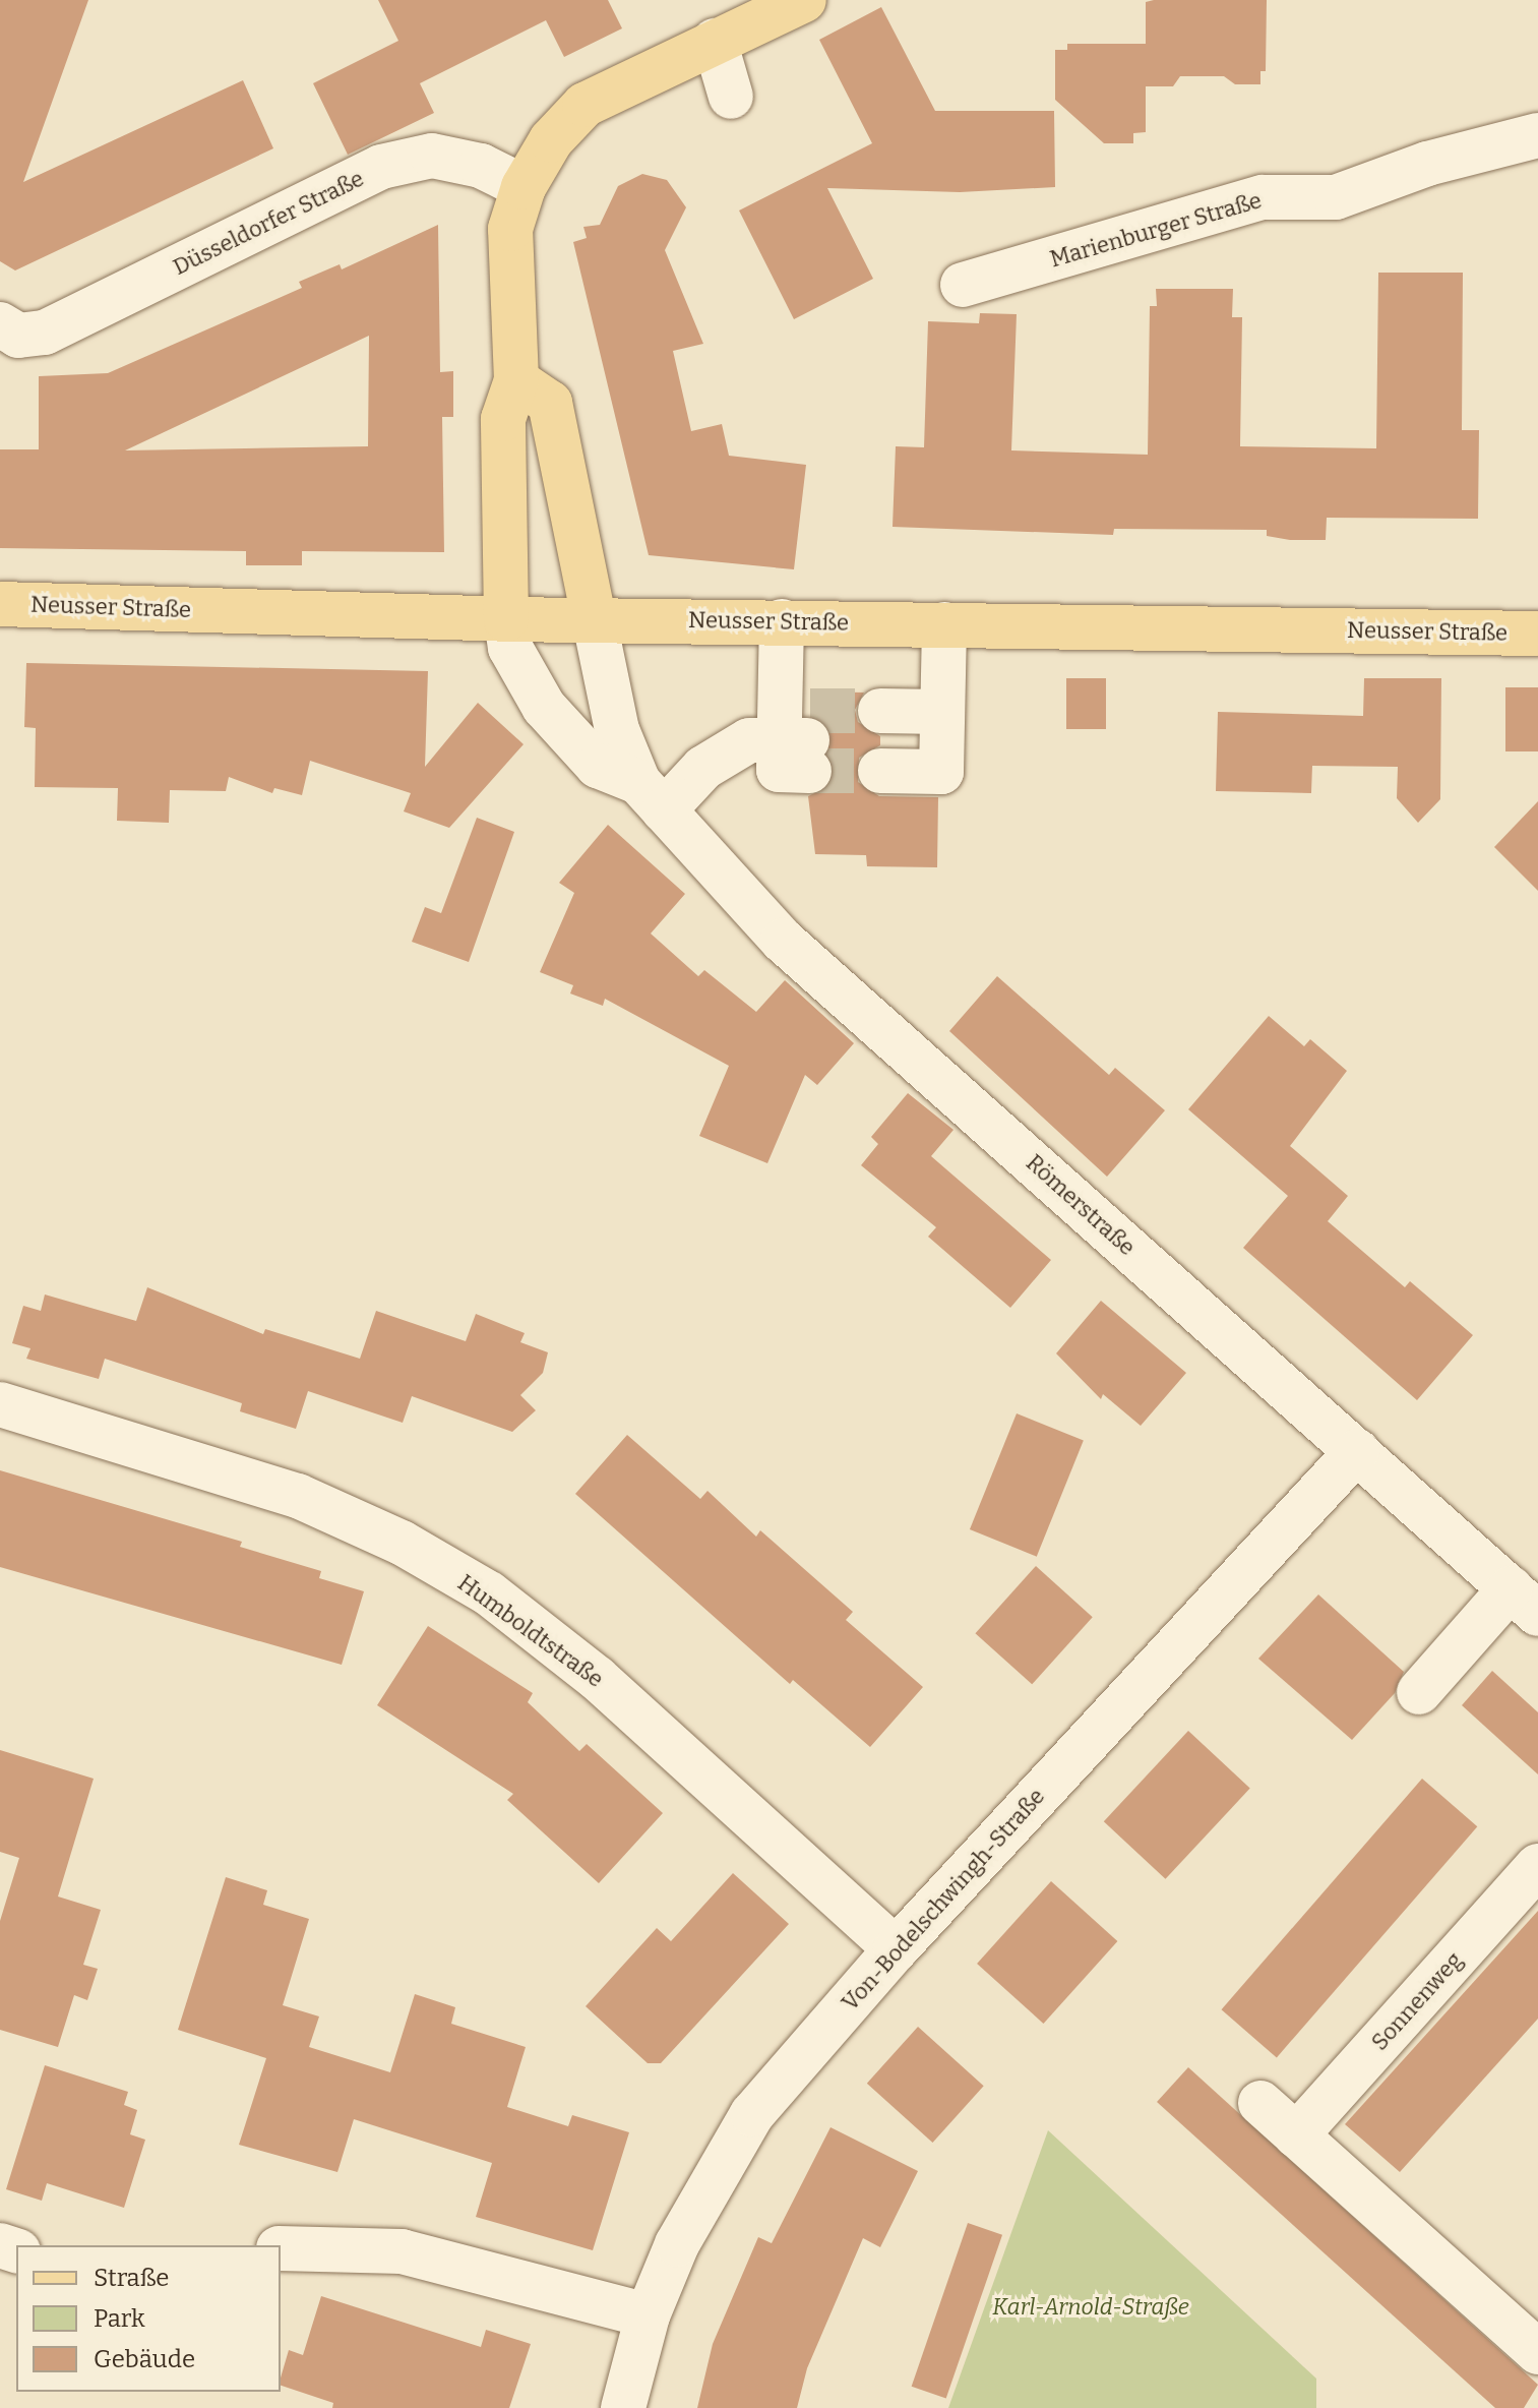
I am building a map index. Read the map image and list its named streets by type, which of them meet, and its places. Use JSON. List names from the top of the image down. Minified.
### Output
{"streets":{"main road":["Neusser Straße"],"street":["Düsseldorfer Straße","Marienburger Straße","Römerstraße","Humboldtstraße","Von-Bodelschwingh-Straße","Sonnenweg"]},"crossings":[["Neusser Straße","Römerstraße"],["Römerstraße","Von-Bodelschwingh-Straße"],["Humboldtstraße","Von-Bodelschwingh-Straße"]],"parks":["Karl-Arnold-Straße"],"legend":["Straße","Park","Gebäude"]}
